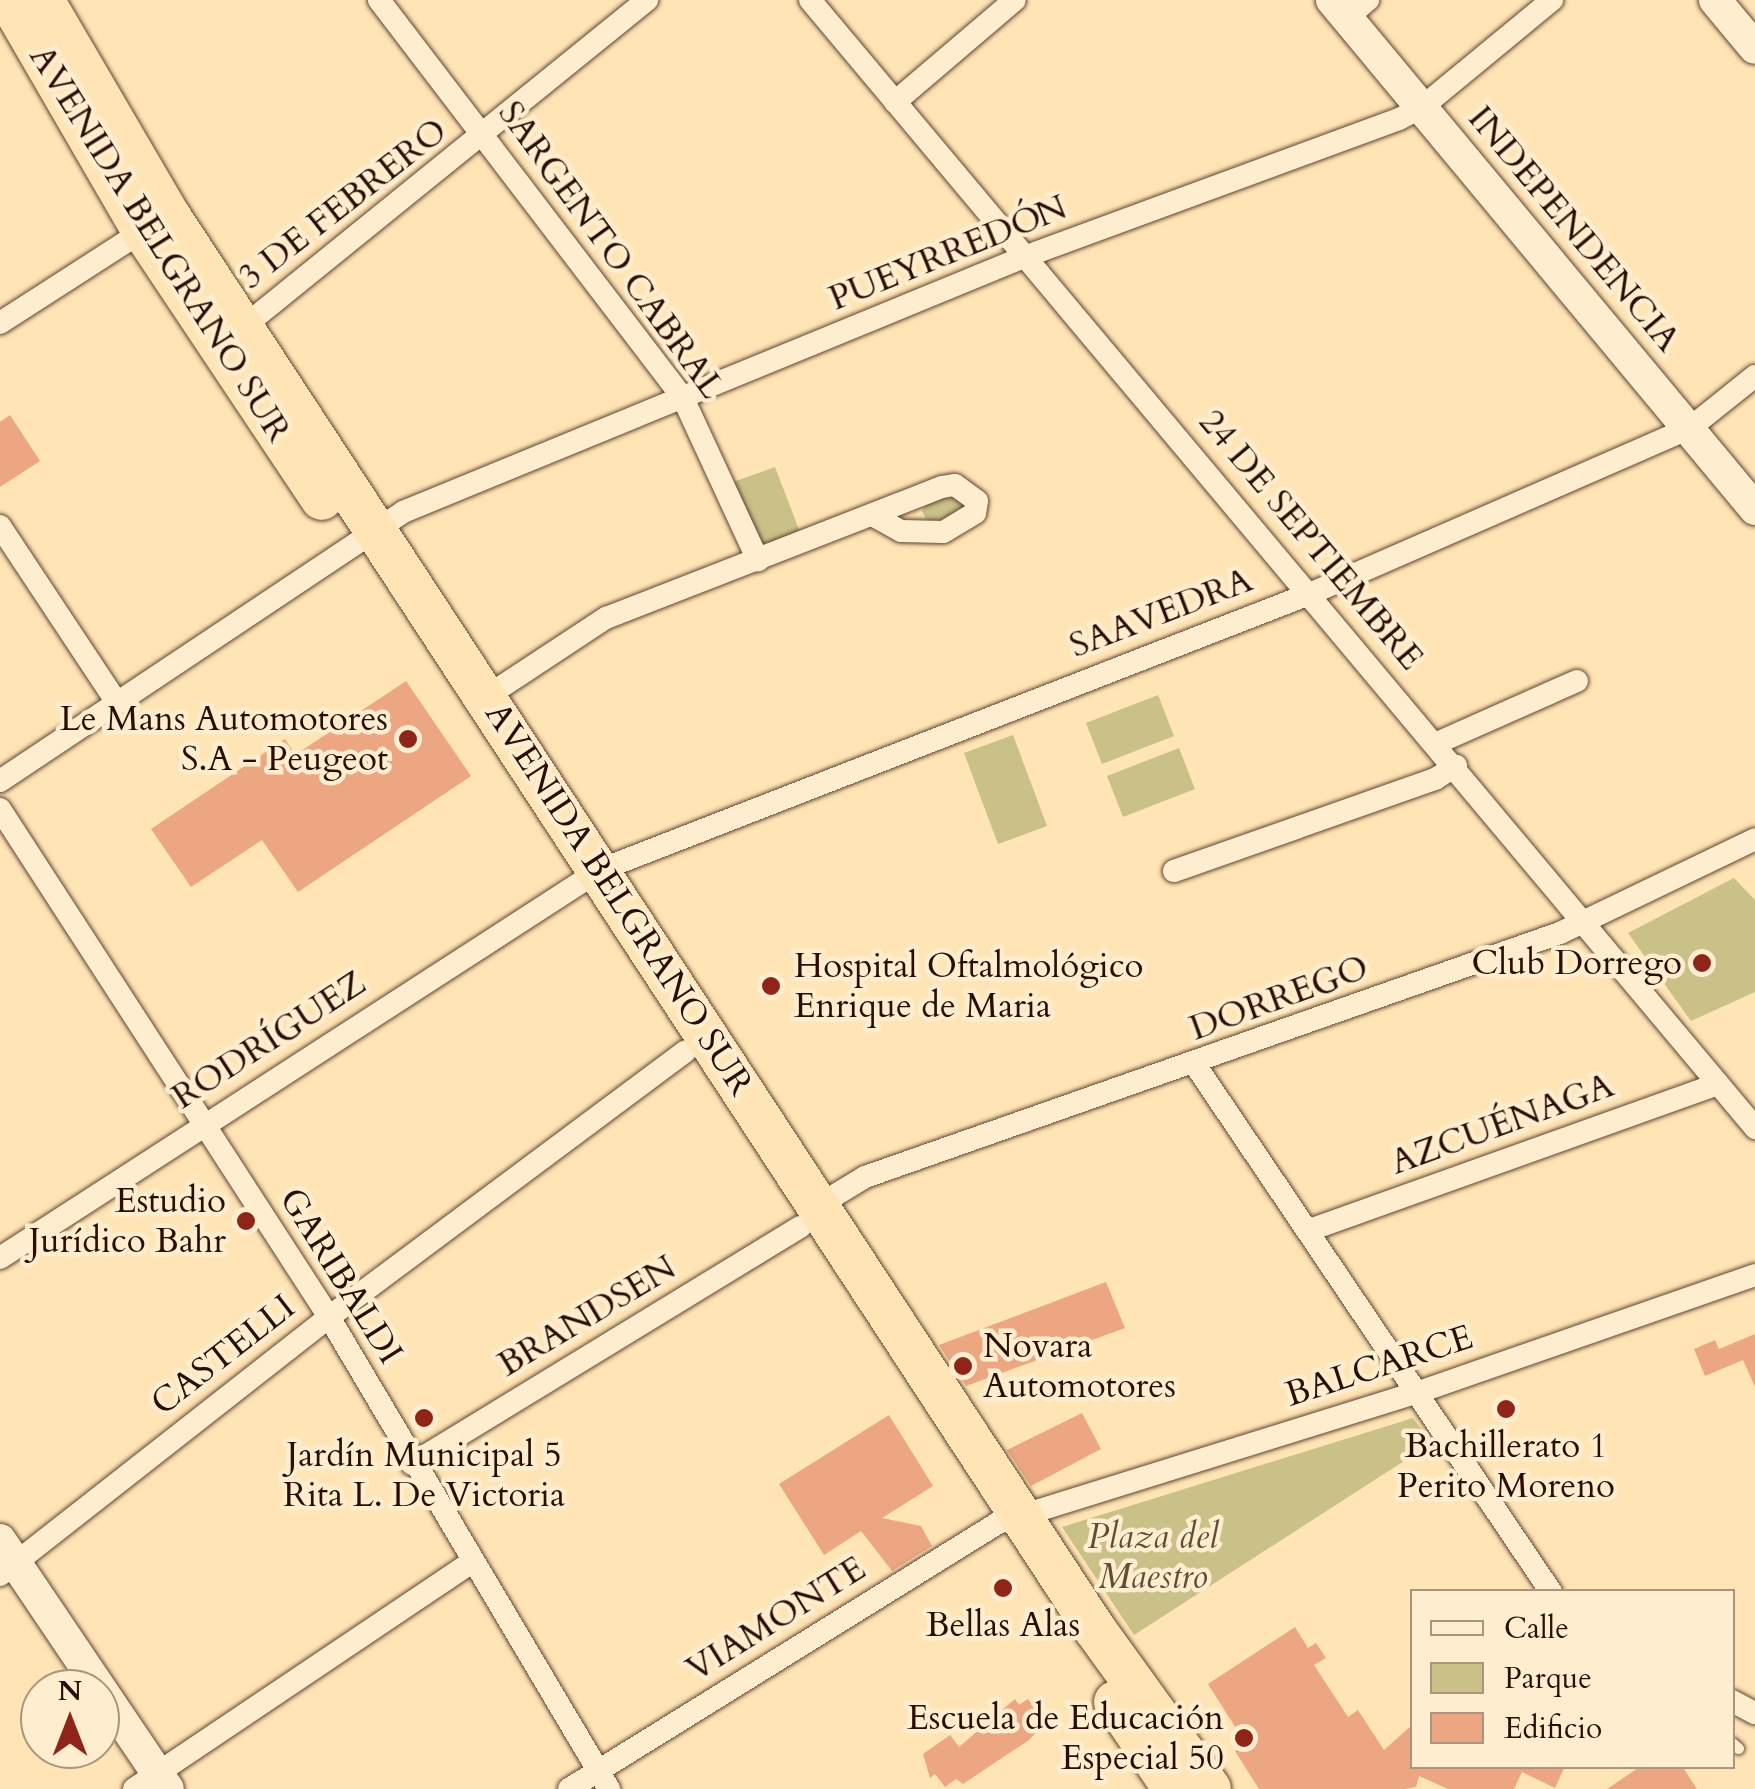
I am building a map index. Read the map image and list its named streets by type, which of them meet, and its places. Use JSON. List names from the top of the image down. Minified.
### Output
{"streets":{"highway":["AVENIDA BELGRANO SUR"],"street":["3 DE FEBRERO","INDEPENDENCIA","SARGENTO CABRAL","PUEYRREDÓN","24 DE SEPTIEMBRE","SAAVEDRA","DORREGO","RODRÍGUEZ","AZCUÉNAGA","GARIBALDI","BRANDSEN","CASTELLI","BALCARCE","VIAMONTE"]},"crossings":[["3 DE FEBRERO","AVENIDA BELGRANO SUR"],["3 DE FEBRERO","SARGENTO CABRAL"],["INDEPENDENCIA","PUEYRREDÓN"],["INDEPENDENCIA","SAAVEDRA"],["AVENIDA BELGRANO SUR","PUEYRREDÓN"],["AVENIDA BELGRANO SUR","SAAVEDRA"],["AVENIDA BELGRANO SUR","DORREGO"],["AVENIDA BELGRANO SUR","RODRÍGUEZ"],["AVENIDA BELGRANO SUR","BRANDSEN"],["AVENIDA BELGRANO SUR","CASTELLI"],["AVENIDA BELGRANO SUR","BALCARCE"],["AVENIDA BELGRANO SUR","VIAMONTE"],["SARGENTO CABRAL","PUEYRREDÓN"],["PUEYRREDÓN","24 DE SEPTIEMBRE"],["24 DE SEPTIEMBRE","SAAVEDRA"],["24 DE SEPTIEMBRE","DORREGO"],["24 DE SEPTIEMBRE","AZCUÉNAGA"],["SAAVEDRA","RODRÍGUEZ"],["DORREGO","BRANDSEN"],["RODRÍGUEZ","GARIBALDI"],["GARIBALDI","BRANDSEN"],["GARIBALDI","CASTELLI"],["GARIBALDI","VIAMONTE"],["BALCARCE","VIAMONTE"]],"parks":["Plaza del Maestro"],"places":["Le Mans Automotores S.A - Peugeot","Club Dorrego","Hospital Oftalmológico Enrique de Maria","Estudio Jurídico Bahr","Novara Automotores","Bachillerato 1 Perito Moreno","Jardín Municipal 5 Rita L. De Victoria","Bellas Alas","Escuela de Educación Especial 50"],"legend":["Calle","Parque","Edificio"],"north":"top"}
